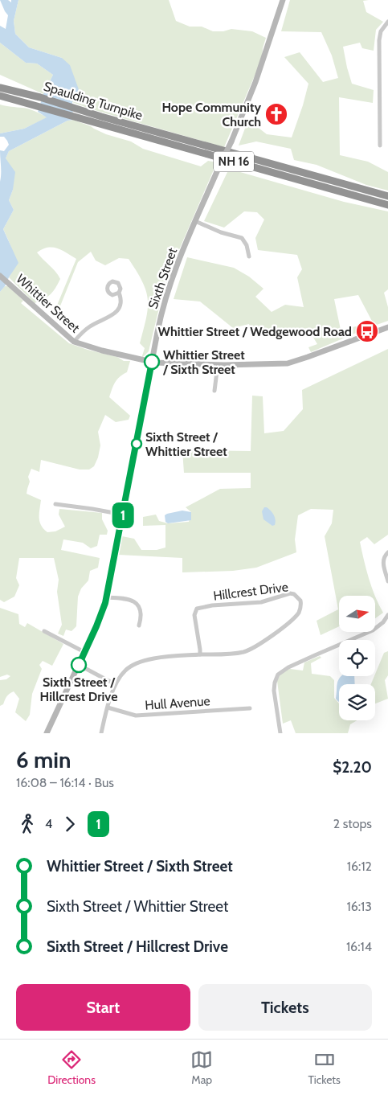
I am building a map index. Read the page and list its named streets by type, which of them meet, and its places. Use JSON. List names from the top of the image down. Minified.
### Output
{"streets":{"highway":["Spaulding Turnpike","NH 16"],"main road":["Sixth Street","Whittier Street"],"street":["Hillcrest Drive","Hull Avenue"]},"crossings":[["Sixth Street","Whittier Street"],["Hillcrest Drive","Hull Avenue"]],"places":{"church":["Hope Community Church"],"bus stop":["Whittier Street / Wedgewood Road"],"other":["Whittier Street / Sixth Street","Sixth Street / Whittier Street","Sixth Street / Hillcrest Drive"]},"lines":["bus line 1"],"north":"right","page":{"on_map":"1","heading":["6 min","16:08 – 16:14 · Bus","$2.20"],"legs":["4","1","2 stops"],"list":[{"name":"Whittier Street / Sixth Street","value":"16:12"},{"name":"Sixth Street / Whittier Street","value":"16:13"},{"name":"Sixth Street / Hillcrest Drive","value":"16:14"}],"buttons":["Start","Tickets"],"tabs":["Directions","Map","Tickets"]}}
